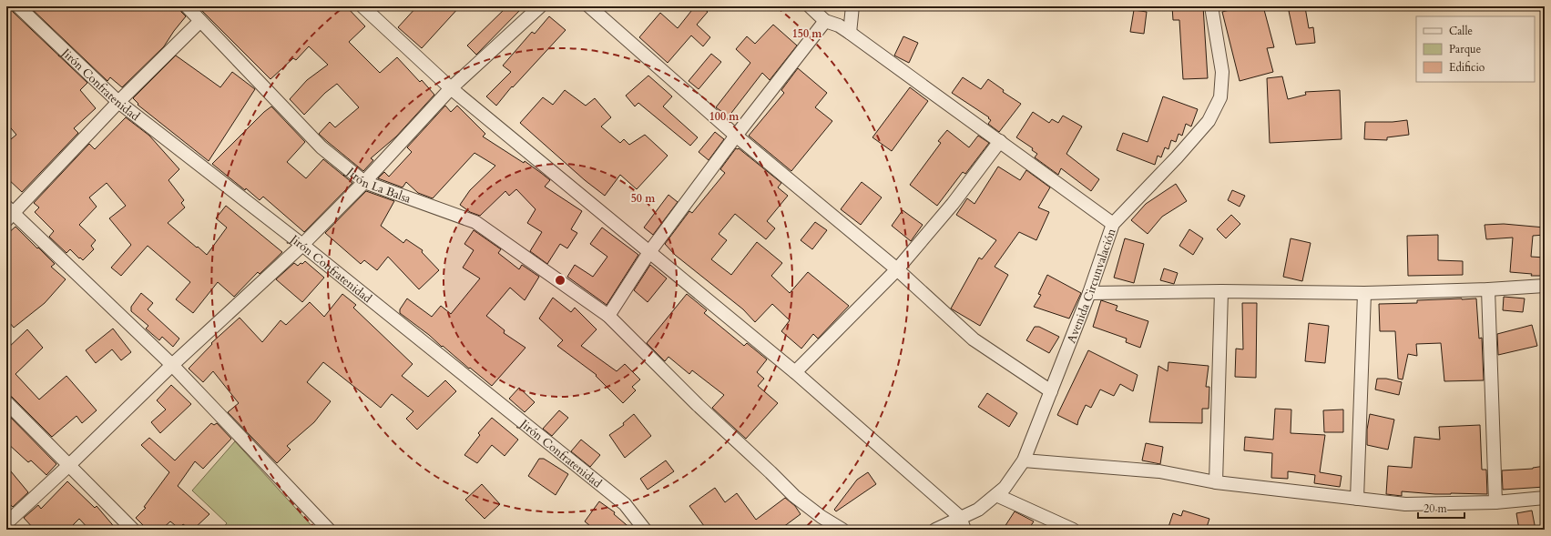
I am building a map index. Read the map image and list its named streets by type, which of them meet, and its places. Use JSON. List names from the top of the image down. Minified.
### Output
{"streets":{"street":["Jirón Confratenidad","Jirón La Balsa","Avenida Circunvalación"]},"legend":["Calle","Parque","Edificio"],"scale_bar":"20 m","rings":["150 m","100 m","50 m"]}
